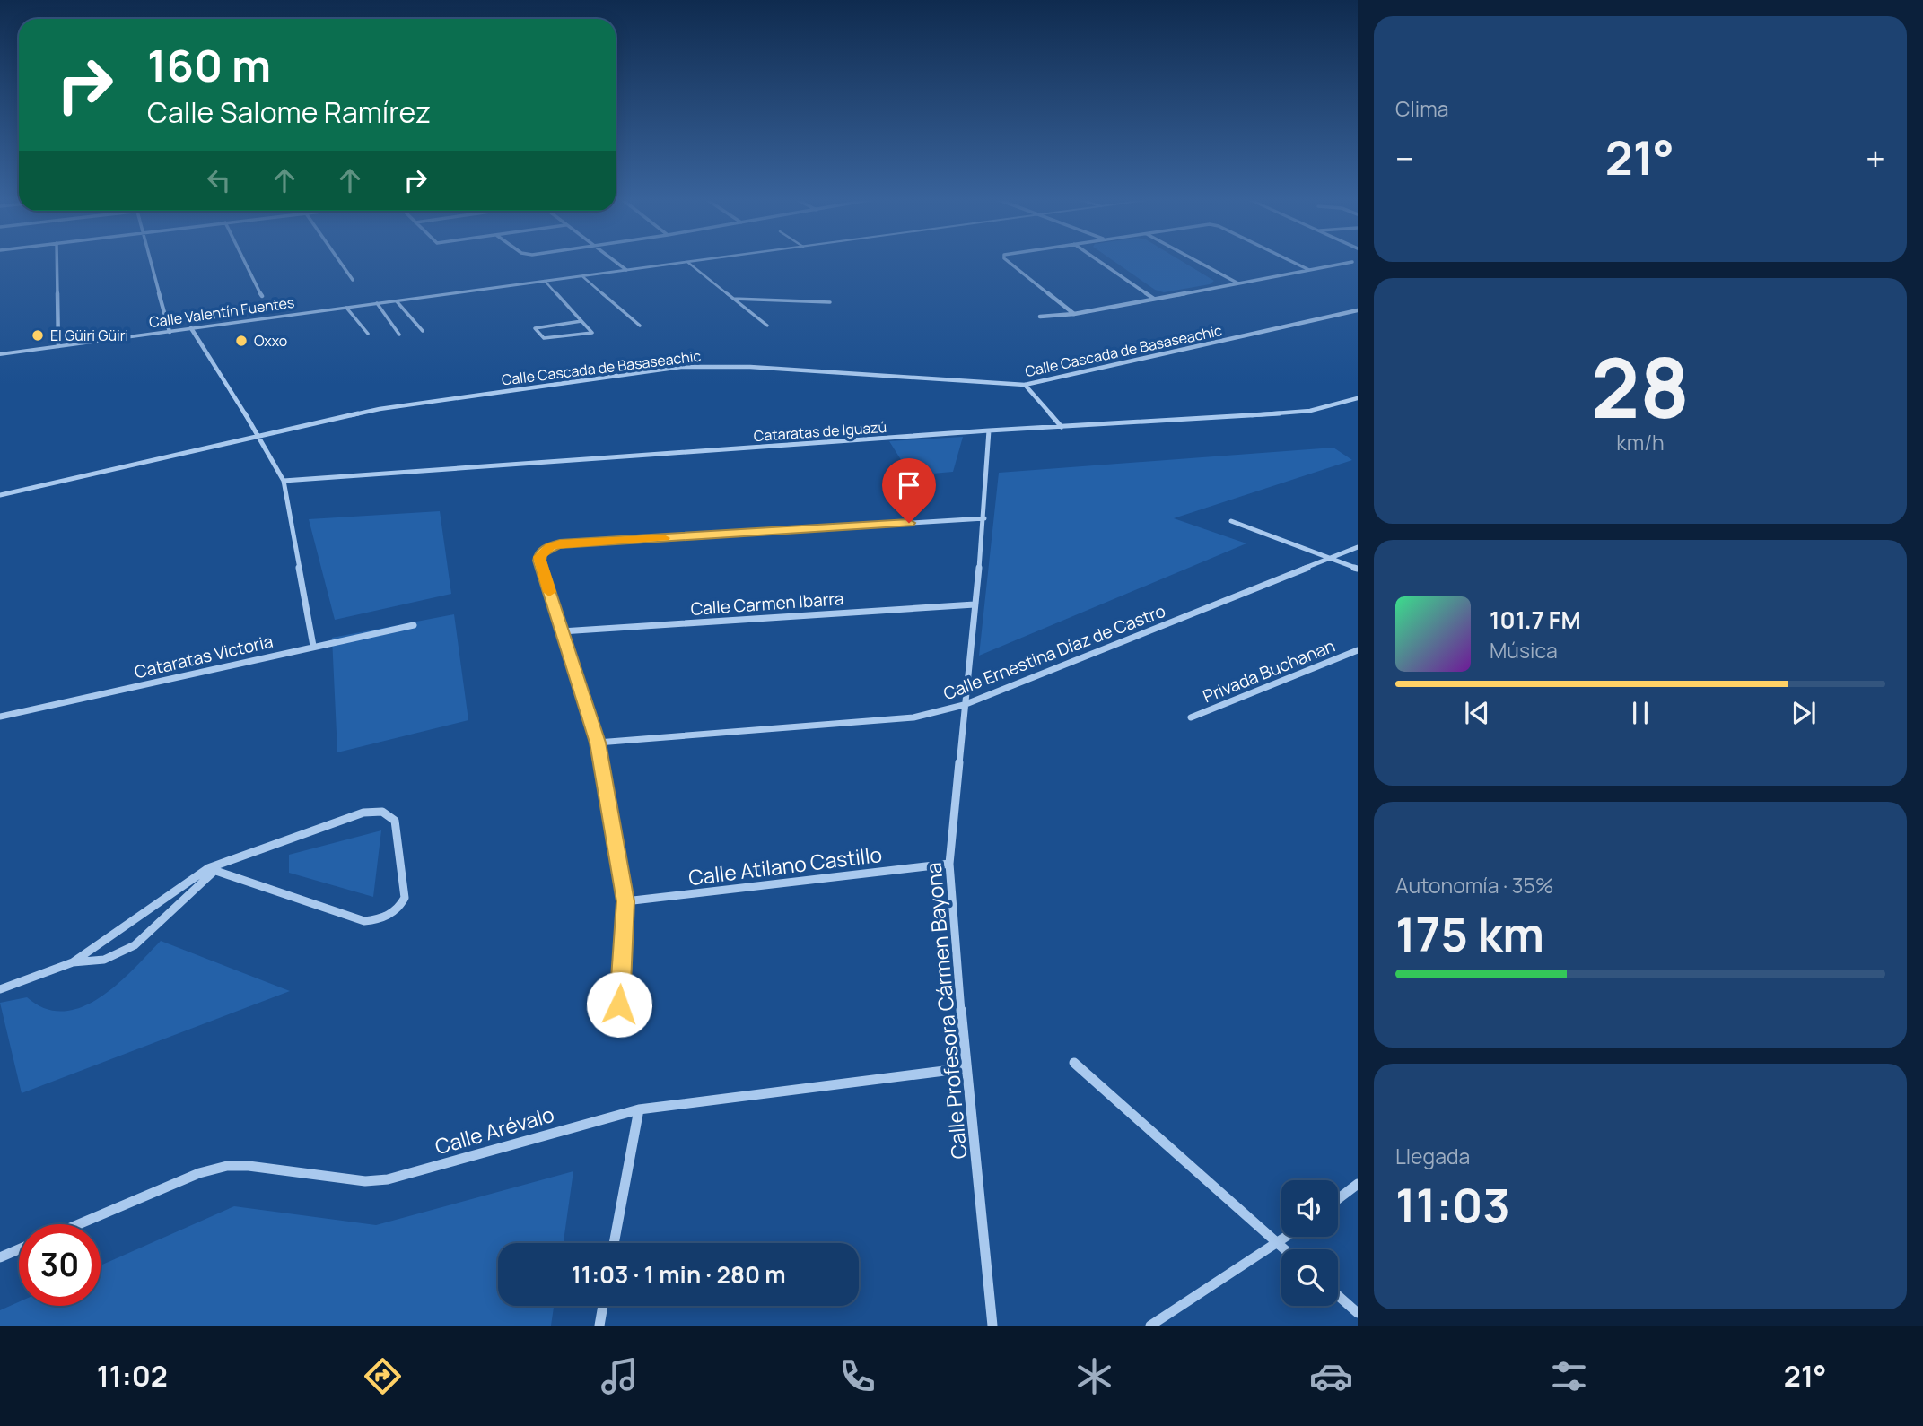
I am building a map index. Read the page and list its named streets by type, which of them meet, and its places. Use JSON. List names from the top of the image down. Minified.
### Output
{"streets":{"street":["Calle Valentín Fuentes","Calle Cascada de Basaseachic","Cataratas de Iguazú","Calle Carmen Ibarra","Calle Ernestina Díaz de Castro","Cataratas Victoria","Privada Buchanan","Calle Atilano Castillo","Calle Profesora Cármen Bayona","Calle Arévalo"]},"crossings":[["Cataratas de Iguazú","Calle Profesora Cármen Bayona"],["Calle Carmen Ibarra","Calle Profesora Cármen Bayona"],["Calle Ernestina Díaz de Castro","Calle Profesora Cármen Bayona"],["Calle Atilano Castillo","Calle Profesora Cármen Bayona"],["Calle Profesora Cármen Bayona","Calle Arévalo"]],"places":["El Güiri Güiri","Oxxo"],"page":{"tile":["Clima",["28","km/h"],["Autonomía · 35%","175 km"],["Llegada","11:03"]],"turn":["160 m","Calle Salome Ramírez"],"heat":["−","21°","+"],"song":["101.7 FM","Música"],"limit":"30","trip":"11:03 · 1 min · 280 m","tabs":["11:02","21°"]}}
